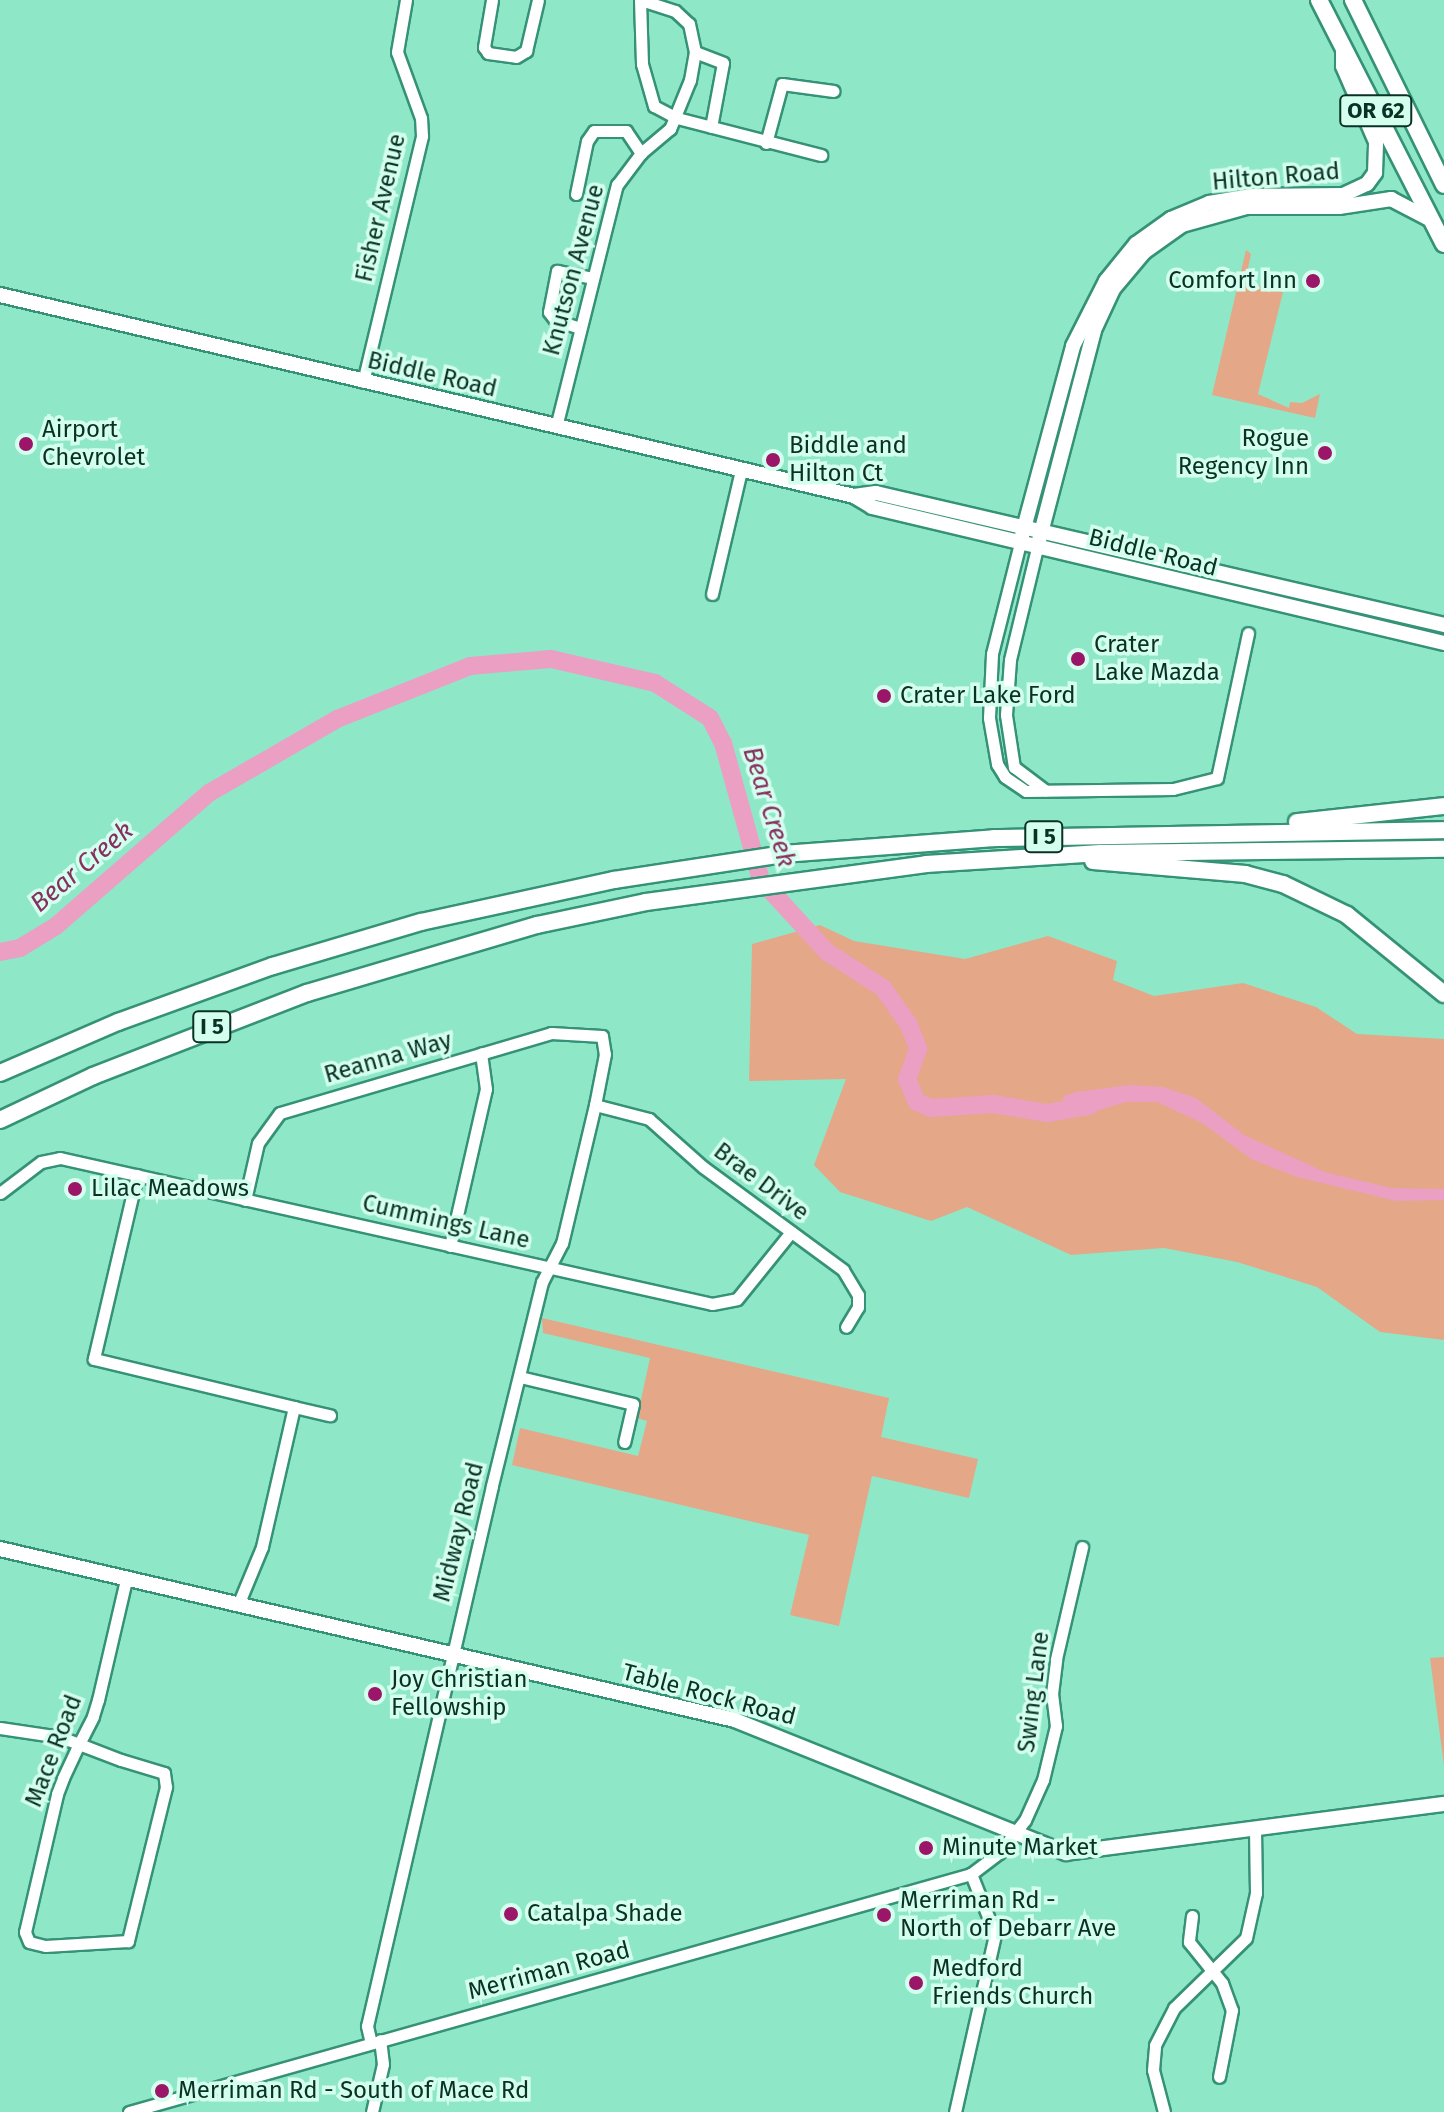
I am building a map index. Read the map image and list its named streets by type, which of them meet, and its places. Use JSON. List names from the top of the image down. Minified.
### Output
{"streets":{"highway":["OR 62","I 5"],"main road":["Hilton Road","Biddle Road","Table Rock Road"],"street":["Fisher Avenue","Knutson Avenue","Reanna Way","Brae Drive","Cummings Lane","Midway Road","Swing Lane","Mace Road","Merriman Road"]},"crossings":[["OR 62","Hilton Road"],["Hilton Road","Biddle Road"],["Fisher Avenue","Biddle Road"],["Knutson Avenue","Biddle Road"],["Reanna Way","Cummings Lane"],["Reanna Way","Midway Road"],["Brae Drive","Cummings Lane"],["Brae Drive","Midway Road"],["Cummings Lane","Midway Road"],["Midway Road","Table Rock Road"],["Midway Road","Merriman Road"],["Swing Lane","Table Rock Road"],["Swing Lane","Merriman Road"],["Table Rock Road","Mace Road"],["Table Rock Road","Merriman Road"]],"water":["Bear Creek"],"places":["Comfort Inn","Airport Chevrolet","Rogue Regency Inn","Biddle and Hilton Ct","Crater Lake Mazda","Crater Lake Ford","Lilac Meadows","Joy Christian Fellowship","Minute Market","Catalpa Shade","Merriman Rd - North of Debarr Ave","Medford Friends Church","Merriman Rd - South of Mace Rd"]}
